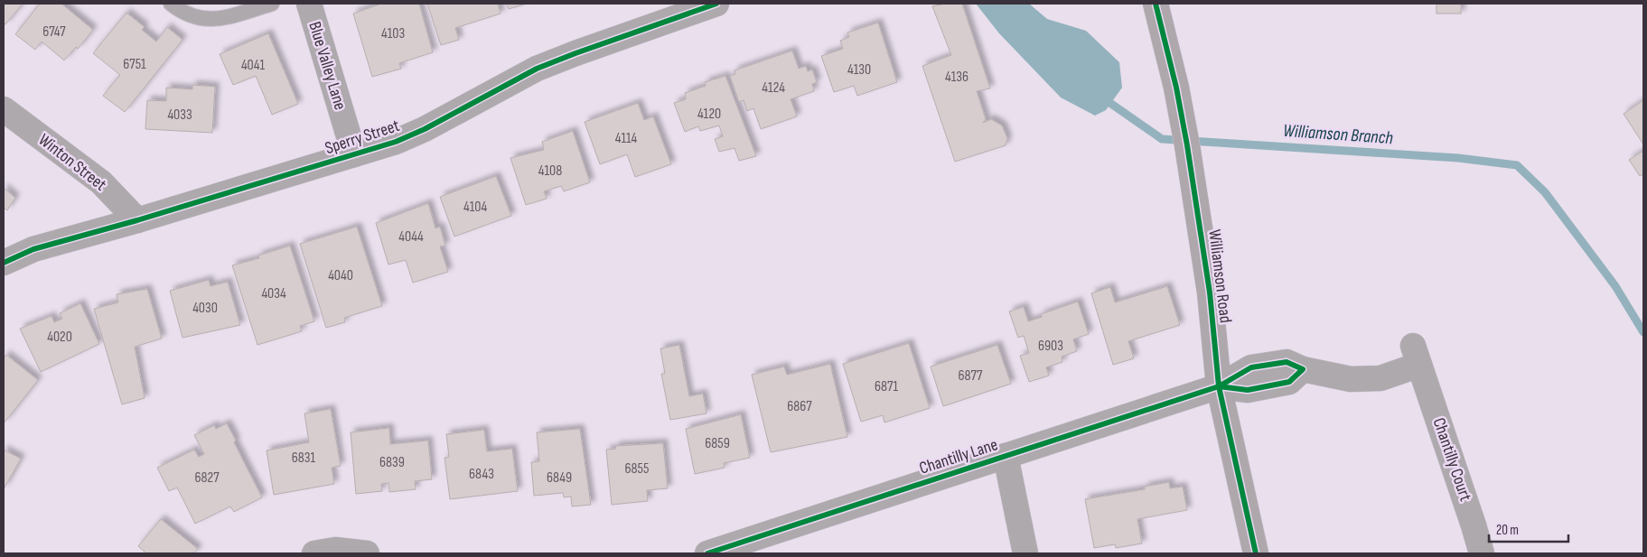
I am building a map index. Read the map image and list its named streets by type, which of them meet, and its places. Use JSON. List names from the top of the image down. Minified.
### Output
{"streets":{"street":["Blue Valley Lane","Sperry Street","Winton Street","Williamson Road","Chantilly Lane","Chantilly Court"]},"crossings":[["Blue Valley Lane","Sperry Street"],["Sperry Street","Winton Street"],["Williamson Road","Chantilly Lane"],["Williamson Road","Chantilly Court"],["Chantilly Lane","Chantilly Court"]],"water":["Williamson Branch"],"house_numbers":["6747","4103","6751","4041","4130","4136","4124","4120","4033","4114","4108","4104","4044","4040","4034","4030","4020","6903","6877","6871","6867","6859","6831","6839","6855","6843","6827","6849"],"scale_bar":"20 m"}
